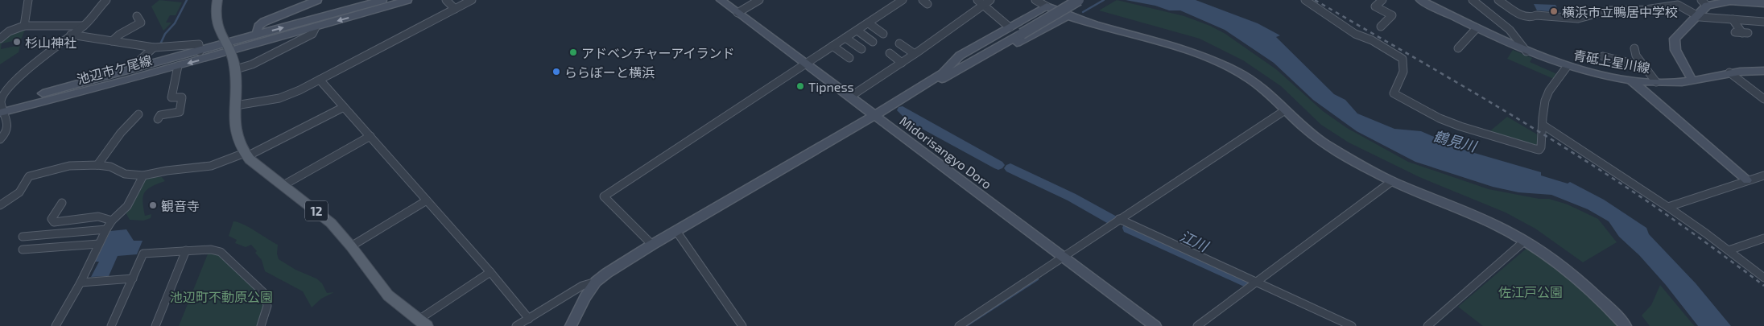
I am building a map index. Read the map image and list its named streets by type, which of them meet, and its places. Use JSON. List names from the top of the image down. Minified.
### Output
{"streets":{"main road":["12"],"street":["青砥上星川線","池辺市ケ尾線","Midorisangyo Doro"]},"crossings":[["池辺市ケ尾線","12"]],"water":["鶴見川","江川"],"parks":["佐江戸公園","池辺町不動原公園"],"places":["横浜市立鴨居中学校","杉山神社","アドベンチャーアイランド","ららぽーと横浜","Tipness","観音寺"]}
